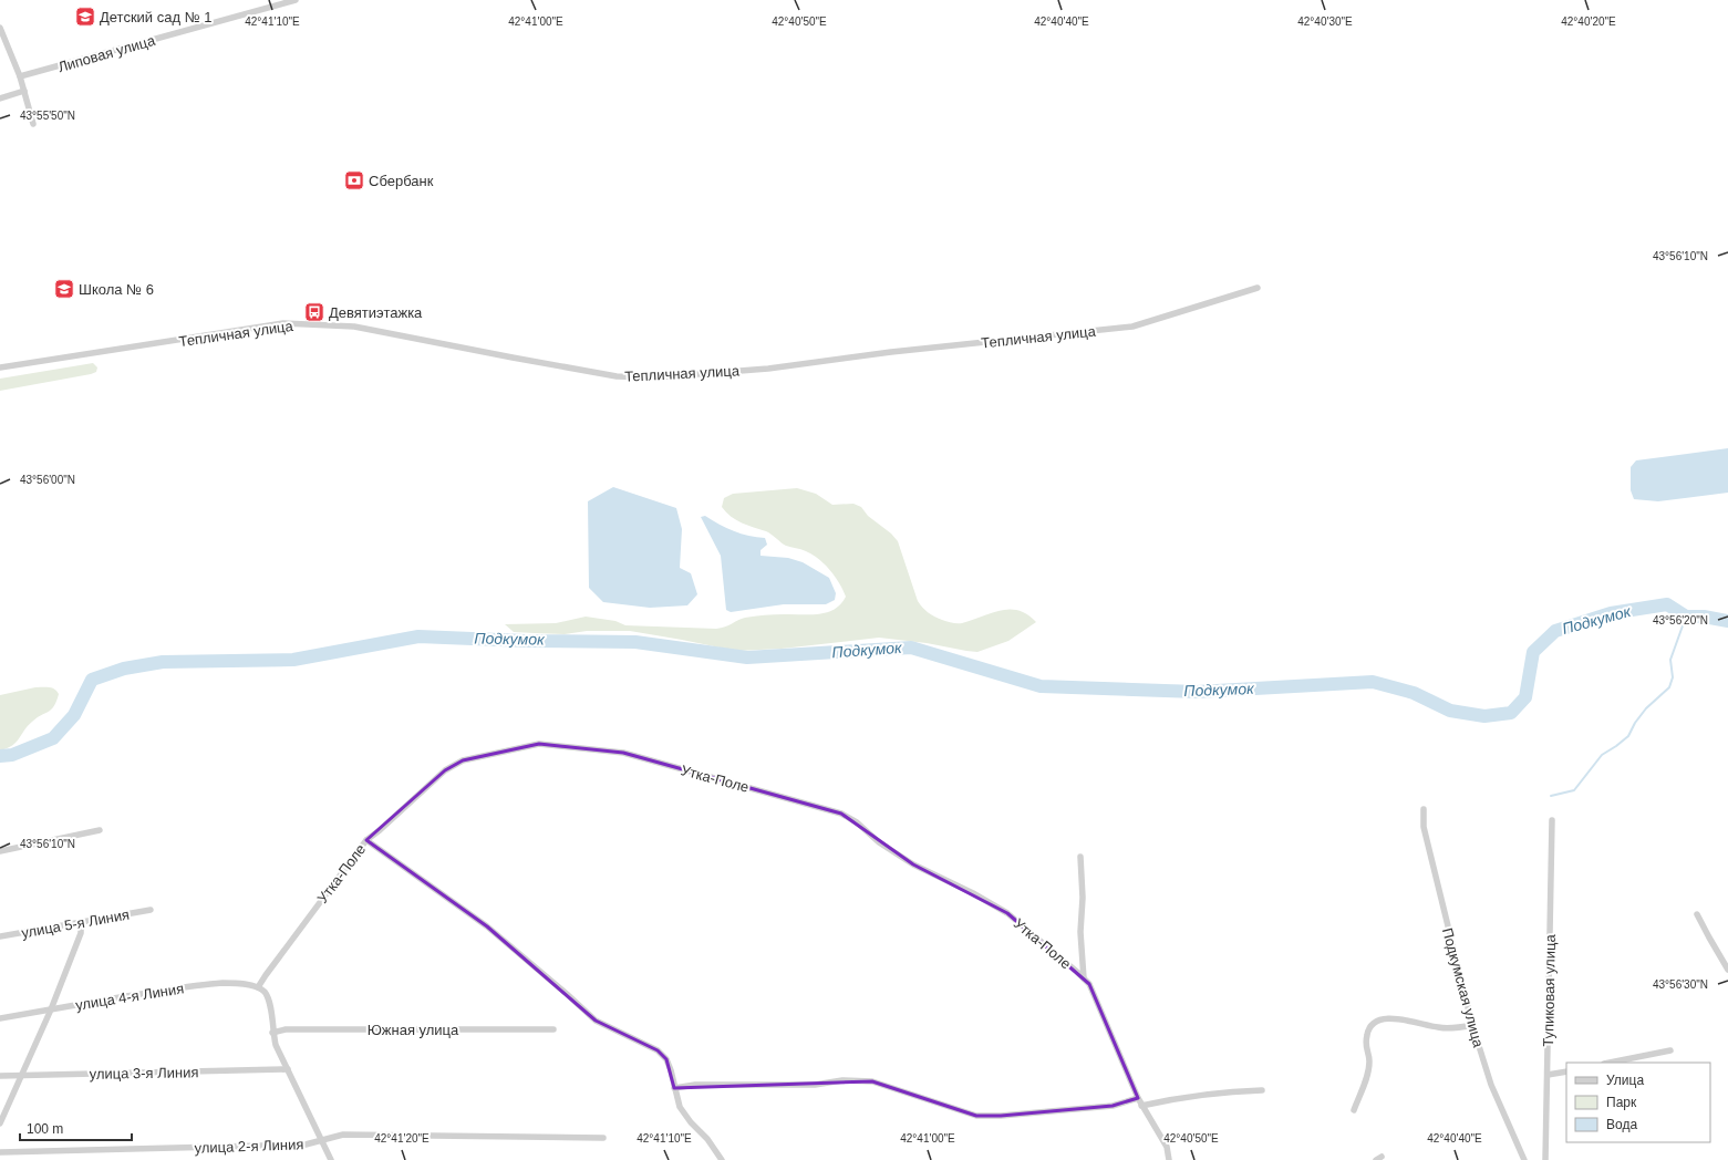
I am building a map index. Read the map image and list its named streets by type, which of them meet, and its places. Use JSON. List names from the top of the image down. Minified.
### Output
{"streets":{"street":["Липовая улица","Тепличная улица","Утка-Поле","улица 5-я Линия","Подкумская улица","Тупиковая улица","улица 4-я Линия","Южная улица","улица 3-я Линия","улица 2-я Линия"]},"crossings":[["Утка-Поле","улица 4-я Линия"]],"water":["Подкумок"],"places":{"school or university":["Детский сад № 1","Школа № 6"],"bank":["Сбербанк"],"bus stop":["Девятиэтажка"]},"legend":["Улица","Парк","Вода"],"scale_bar":"100 m","coordinates":["42°40'50\"E","42°40'40\"E","42°40'30\"E","42°40'20\"E","42°41'10\"E","42°41'00\"E","43°55'50\"N","43°56'10\"N","43°56'00\"N","43°56'20\"N","43°56'30\"N","42°41'20\"E"]}
